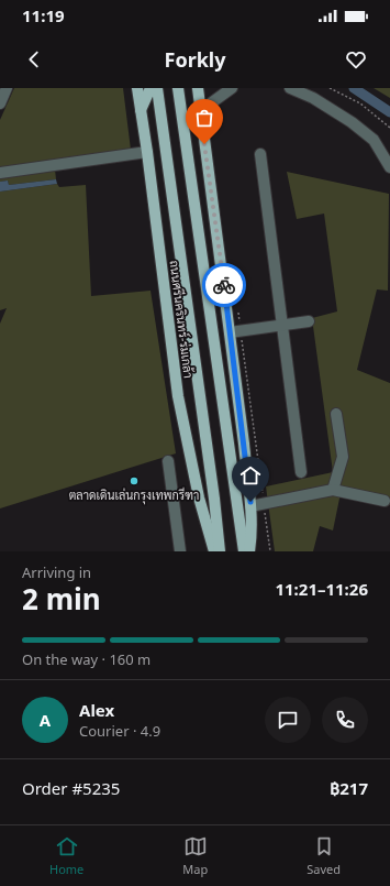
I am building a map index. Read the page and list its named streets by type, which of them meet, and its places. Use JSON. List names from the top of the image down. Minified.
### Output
{"streets":{"main road":["ถนนศรีนครินทร์-ร่มเกล้า"]},"places":["ตลาดเดินเล่นกรุงเทพกรีฑา"],"page":{"status":"11:19","header":"Forkly","heading":["2 min","Arriving in","11:21–11:26"],"panel":["Alex","Courier · 4.9","Order #5235","฿217"],"bar":"On the way · 160 m","round":"A","tabs":["Home","Map","Saved"]}}
